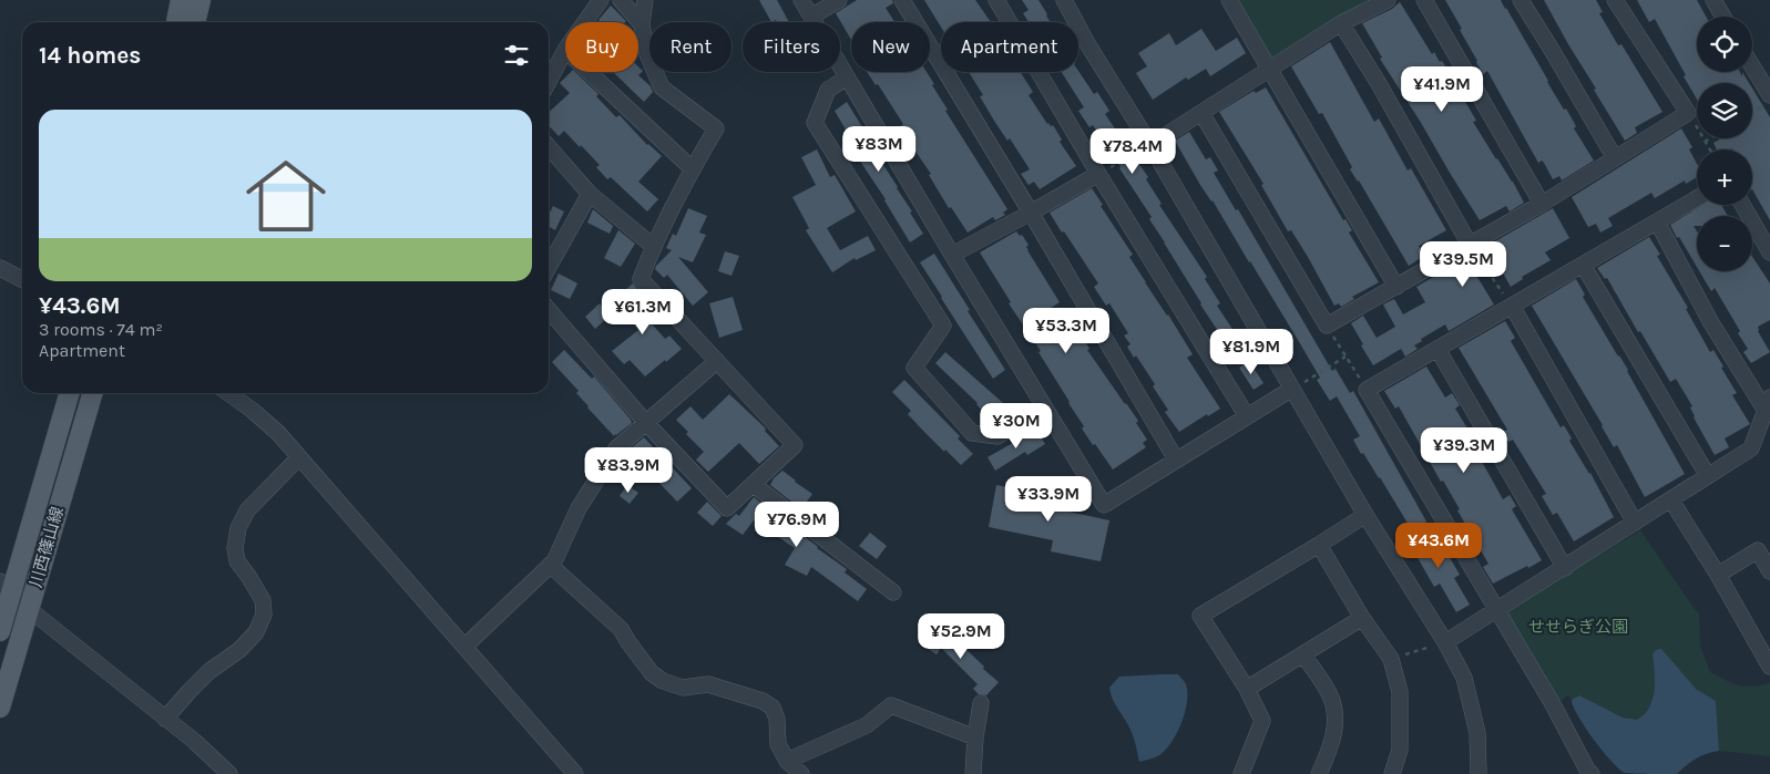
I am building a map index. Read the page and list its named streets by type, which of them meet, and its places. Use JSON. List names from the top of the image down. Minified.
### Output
{"streets":{"main road":["川西篠山線"]},"parks":["せせらぎ公園"],"page":{"map_buttons":["+","−"],"chip":["Buy","Rent","Filters","New","Apartment"],"heading":"14 homes","price":["¥41.9M","¥83M","¥78.4M","¥39.5M","¥61.3M","¥53.3M","¥81.9M","¥30M","¥39.3M","¥83.9M","¥33.9M","¥76.9M","¥43.6M","¥52.9M"],"list":[{"name":"¥43.6M","note":"3 rooms · 74 m² · Apartment"}]}}
